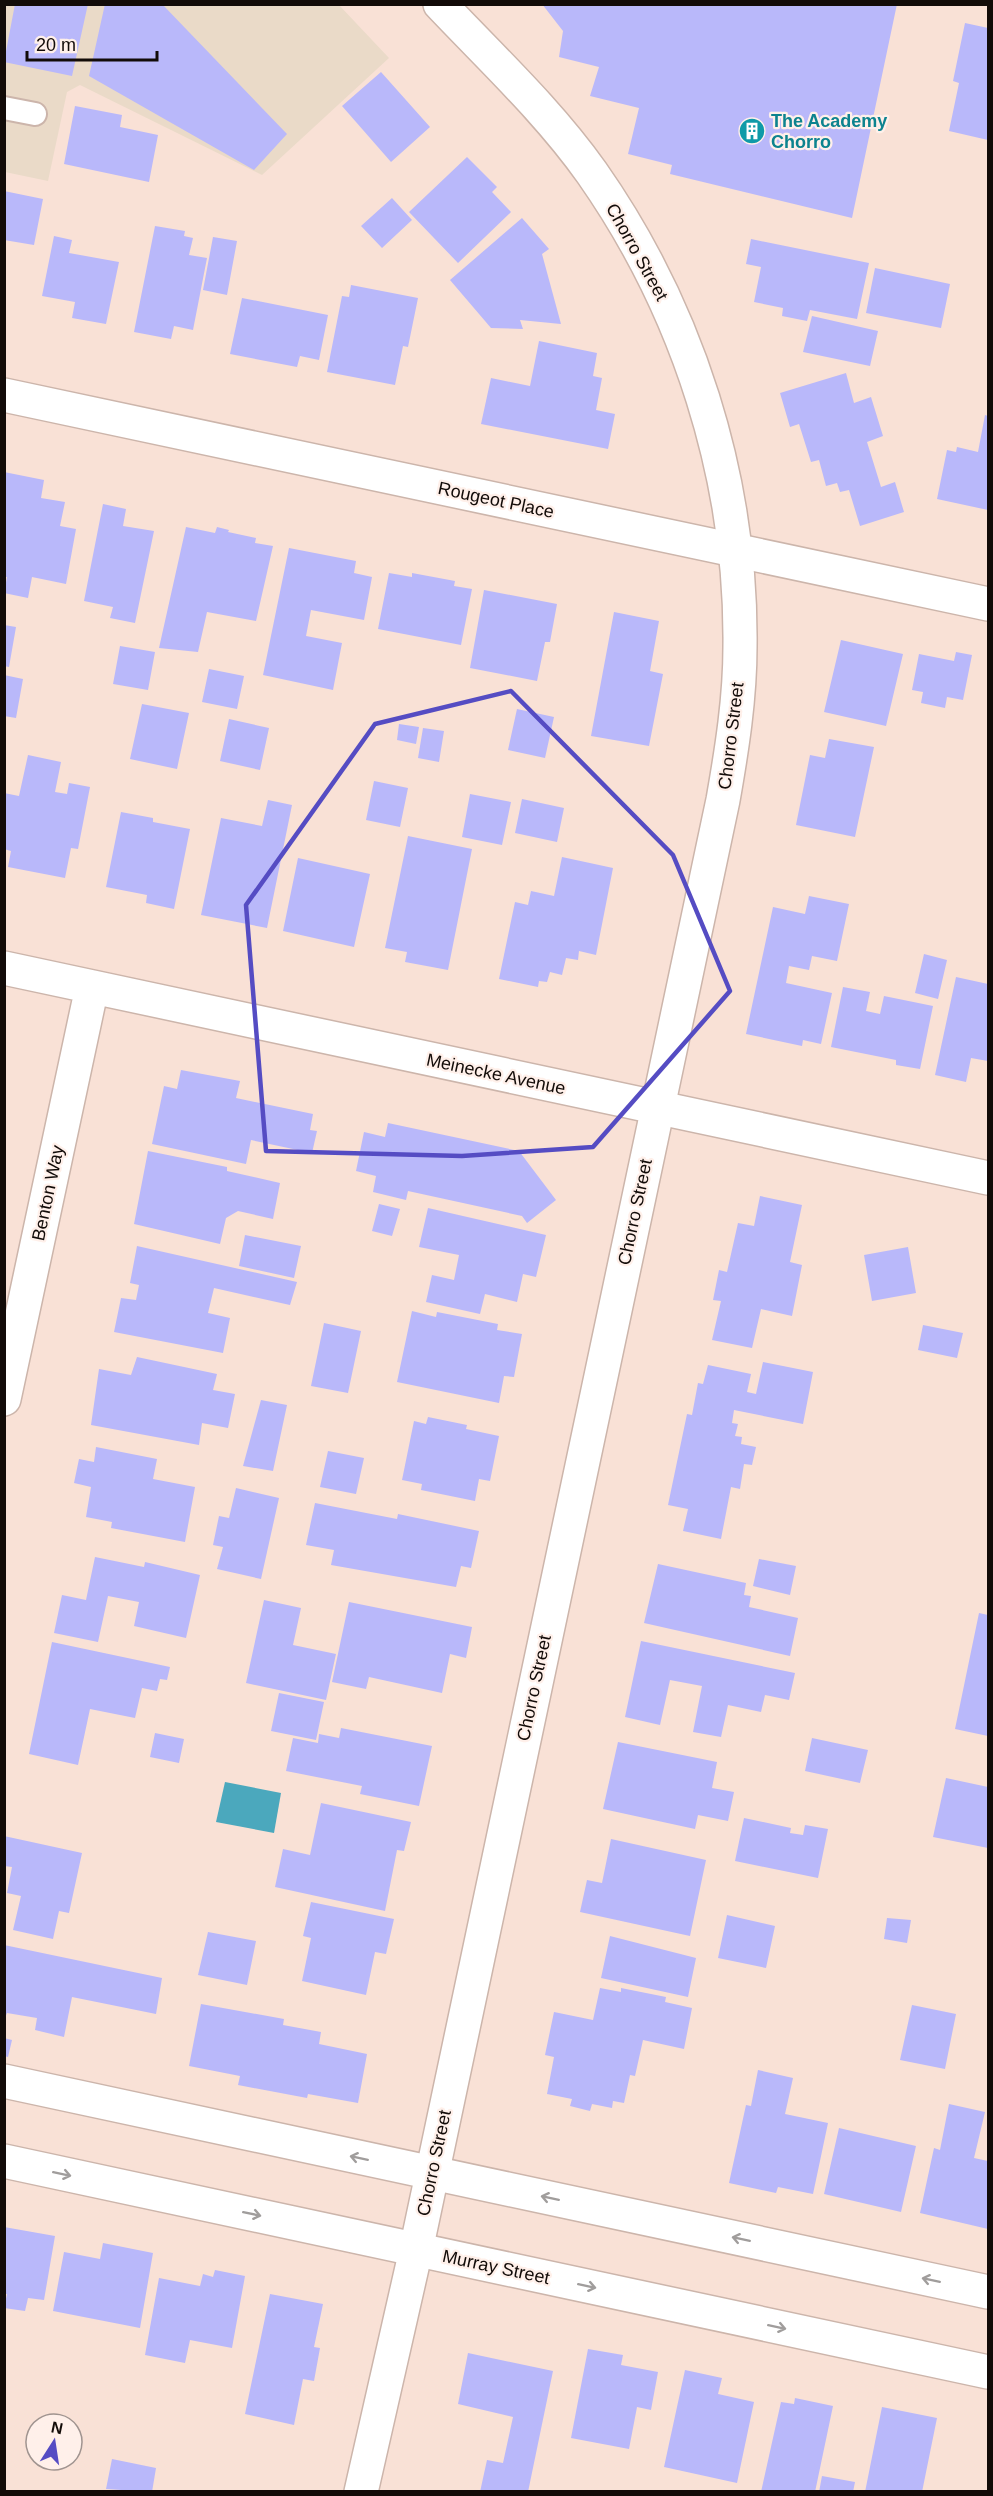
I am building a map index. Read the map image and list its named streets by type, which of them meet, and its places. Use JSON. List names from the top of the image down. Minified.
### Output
{"streets":{"street":["Chorro Street","Rougeot Place","Meinecke Avenue","Benton Way","Murray Street"]},"crossings":[["Chorro Street","Rougeot Place"],["Chorro Street","Meinecke Avenue"],["Chorro Street","Murray Street"],["Meinecke Avenue","Benton Way"]],"places":{"building":["The Academy Chorro"]},"scale_bar":"20 m","north":"top"}
